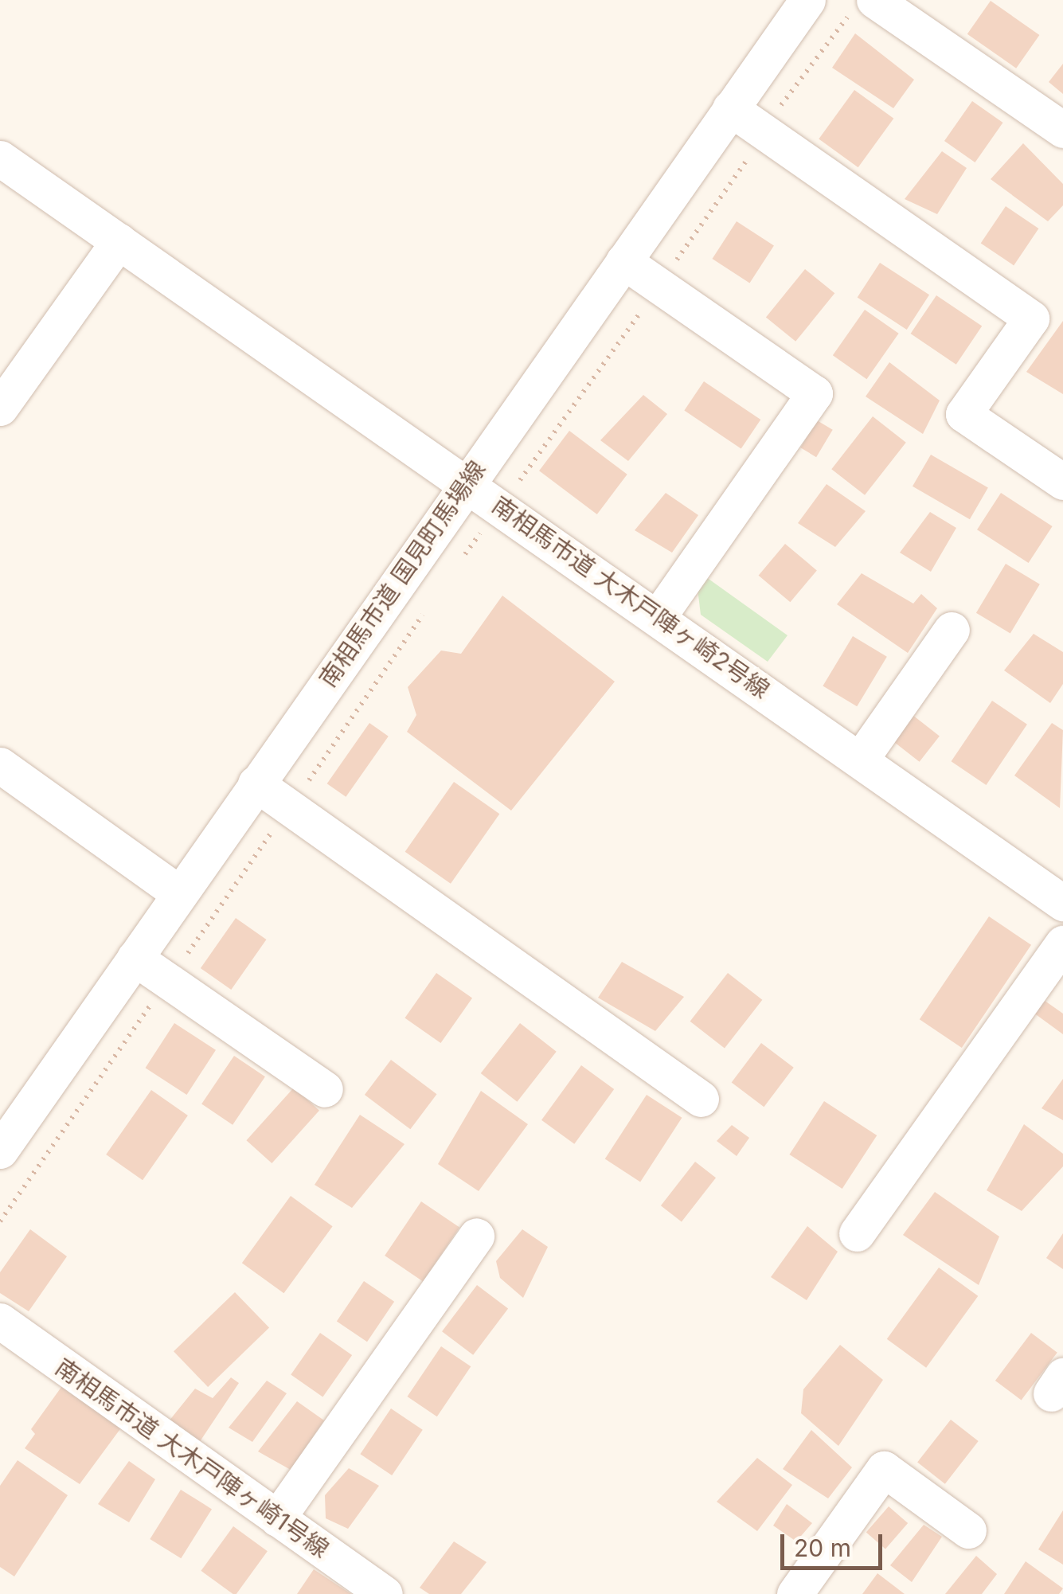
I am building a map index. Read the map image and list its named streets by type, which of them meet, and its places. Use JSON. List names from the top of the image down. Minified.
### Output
{"streets":{"street":["南相馬市道 国見町馬場線","南相馬市道 大木戸陣ヶ崎2号線","南相馬市道 大木戸陣ヶ崎1号線"]},"crossings":[["南相馬市道 国見町馬場線","南相馬市道 大木戸陣ヶ崎2号線"]],"scale_bar":"20 m"}
